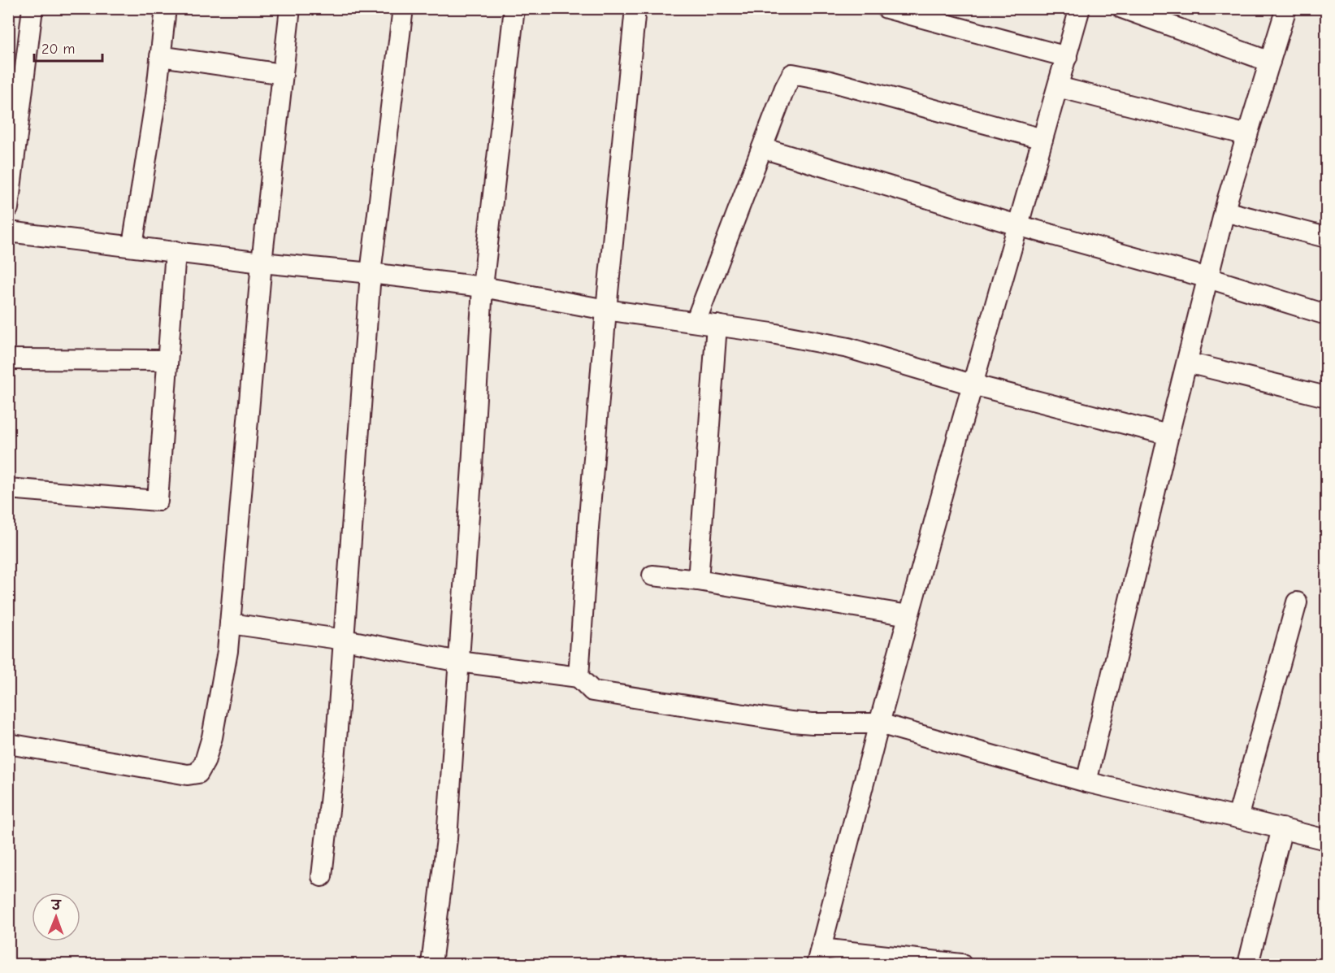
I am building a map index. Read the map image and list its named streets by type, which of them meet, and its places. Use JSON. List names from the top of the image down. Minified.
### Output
{"scale_bar":"20 m","north":"top"}
